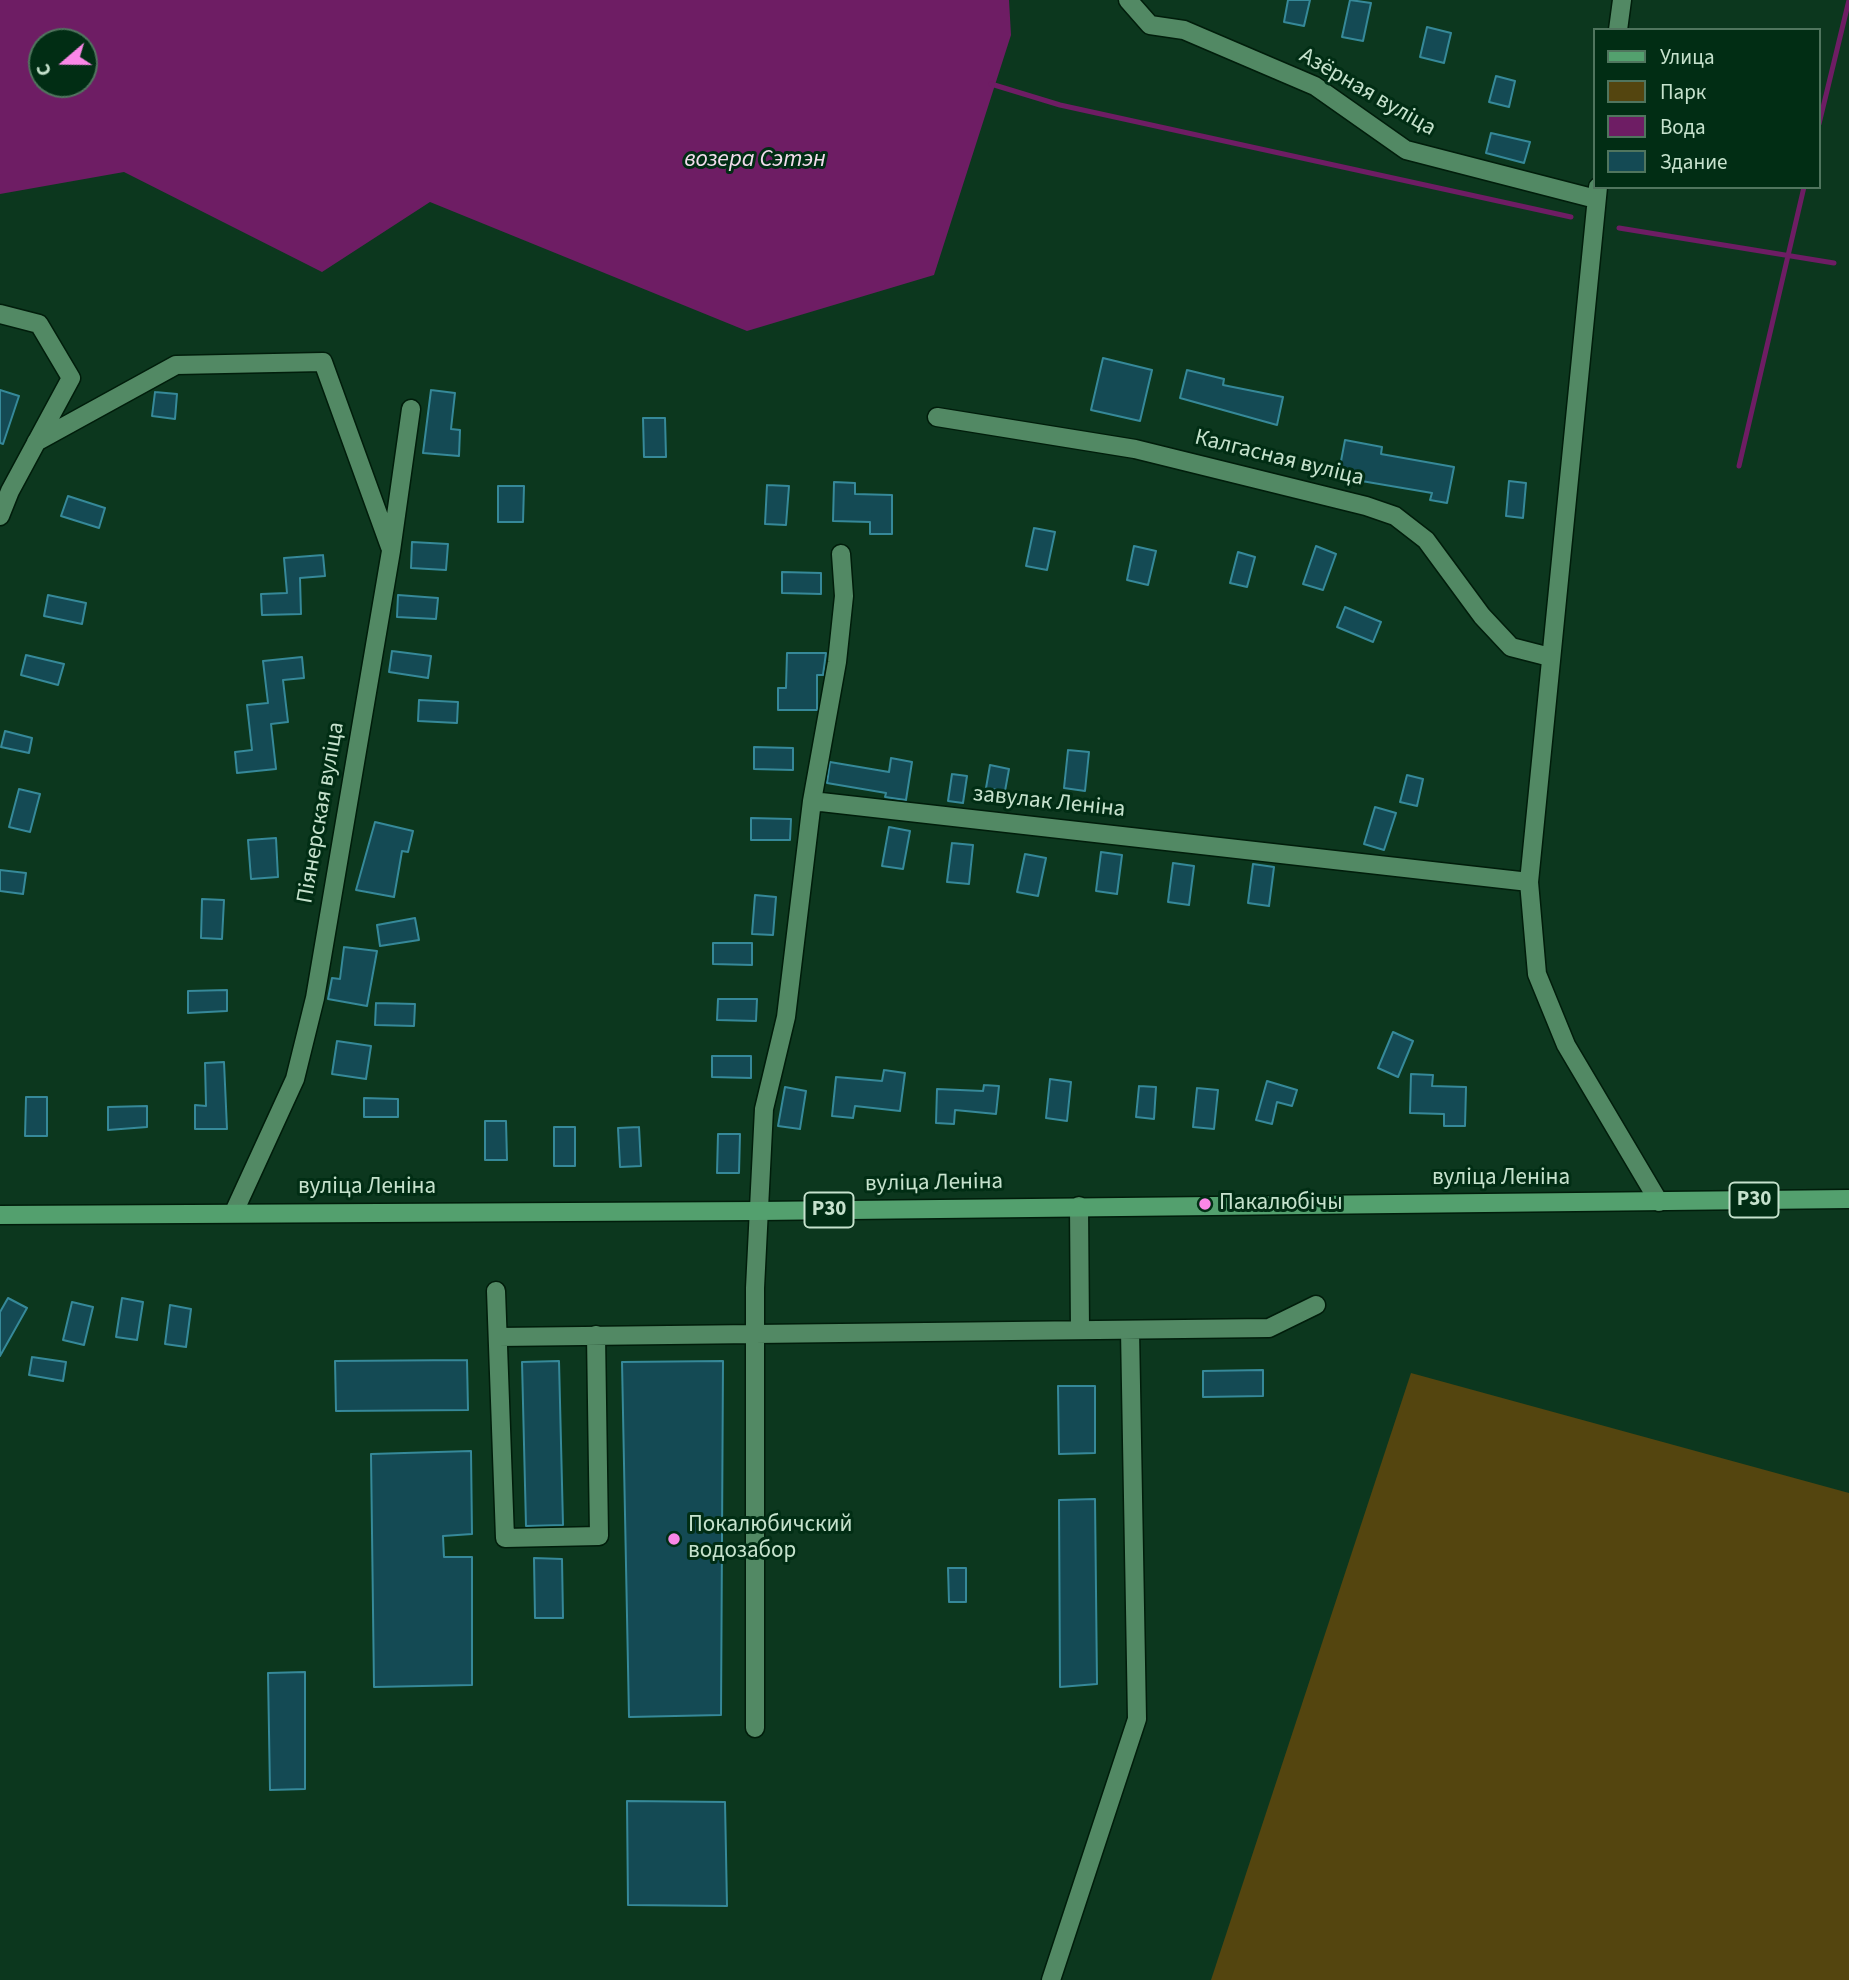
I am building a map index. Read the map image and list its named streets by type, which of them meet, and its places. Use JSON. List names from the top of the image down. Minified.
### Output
{"streets":{"main road":["вуліца Леніна","Р30"],"street":["Азёрная вуліца","Калгасная вуліца","завулак Леніна","Піянерская вуліца"]},"crossings":[["Піянерская вуліца","вуліца Леніна"],["вуліца Леніна","Р30"]],"water":["возера Сэтэн"],"places":["Пакалюбічы","Покалюбичский водозабор"],"legend":["Улица","Парк","Вода","Здание"],"north":"left"}
